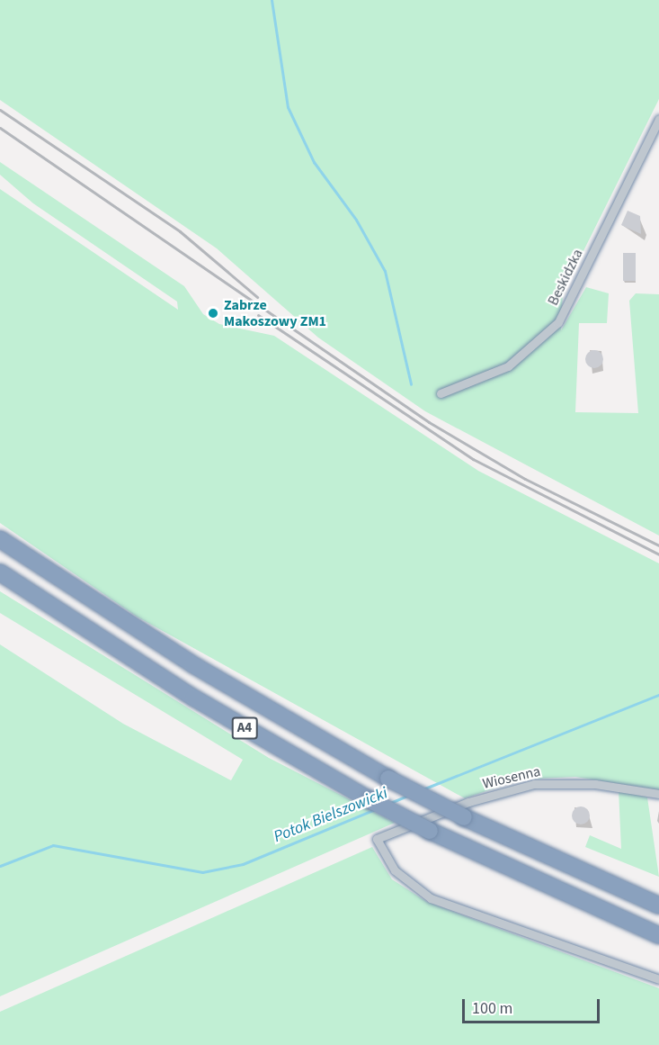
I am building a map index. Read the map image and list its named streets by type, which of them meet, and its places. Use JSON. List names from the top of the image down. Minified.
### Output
{"streets":{"highway":["A4"],"street":["Beskidzka","Wiosenna"]},"water":["Potok Bielszowicki"],"places":["Zabrze Makoszowy ZM1"],"scale_bar":"100 m"}
